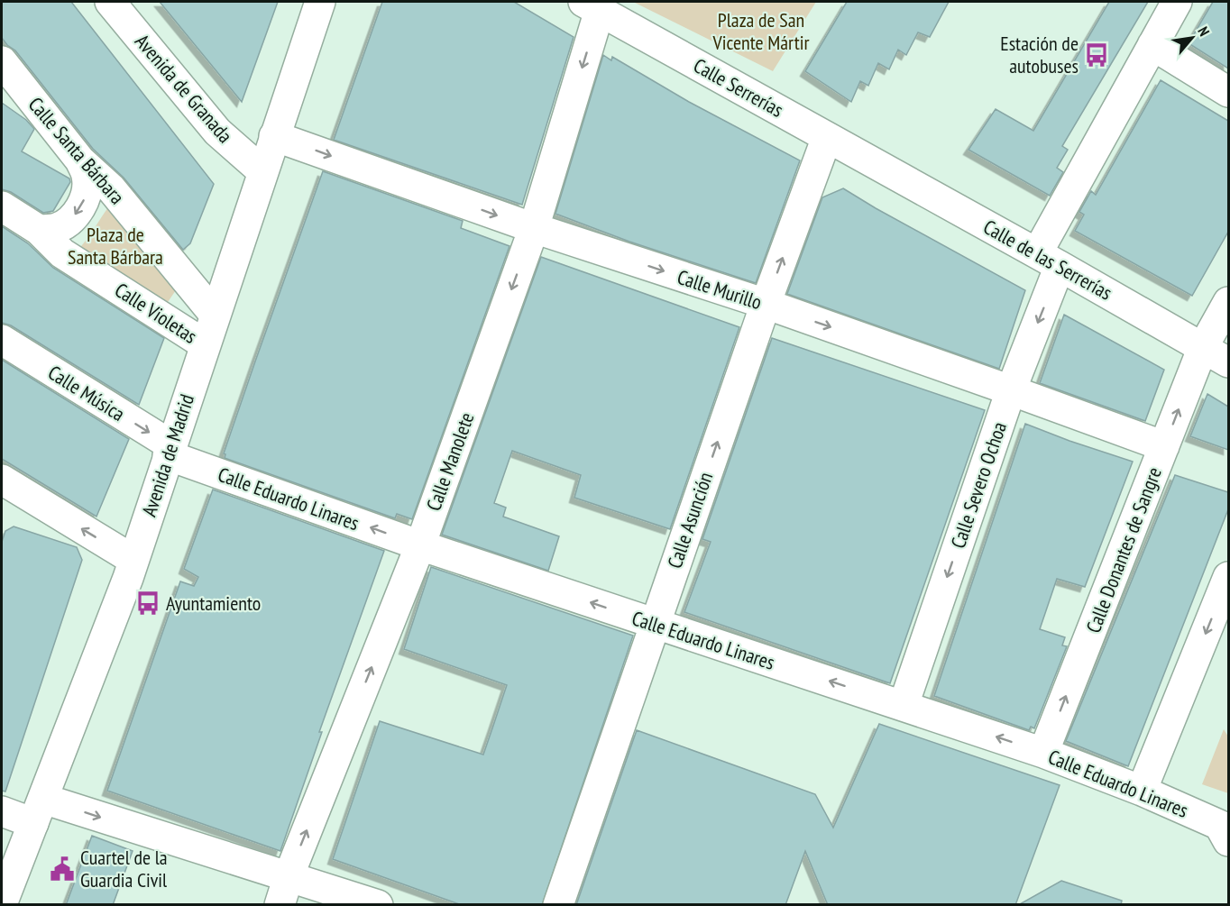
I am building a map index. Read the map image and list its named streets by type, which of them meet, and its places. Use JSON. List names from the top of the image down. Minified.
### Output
{"streets":{"street":["Calle Serrerías","Avenida de Granada","Calle Santa Bárbara","Calle de las Serrerías","Calle Murillo","Calle Violetas","Calle Música","Avenida de Madrid","Calle Manolete","Calle Severo Ochoa","Calle Eduardo Linares","Calle Asunción","Calle Donantes de Sangre"]},"crossings":[["Calle Serrerías","Calle de las Serrerías"],["Calle Serrerías","Calle Manolete"],["Calle Serrerías","Calle Asunción"],["Avenida de Granada","Avenida de Madrid"],["Calle Santa Bárbara","Avenida de Madrid"],["Calle de las Serrerías","Calle Severo Ochoa"],["Calle de las Serrerías","Calle Donantes de Sangre"],["Calle Murillo","Avenida de Madrid"],["Calle Murillo","Calle Manolete"],["Calle Murillo","Calle Severo Ochoa"],["Calle Murillo","Calle Asunción"],["Calle Murillo","Calle Donantes de Sangre"],["Calle Violetas","Avenida de Madrid"],["Calle Música","Avenida de Madrid"],["Calle Música","Calle Eduardo Linares"],["Avenida de Madrid","Calle Eduardo Linares"],["Calle Manolete","Calle Eduardo Linares"],["Calle Severo Ochoa","Calle Eduardo Linares"],["Calle Eduardo Linares","Calle Asunción"],["Calle Eduardo Linares","Calle Donantes de Sangre"]],"one_way":["Calle Murillo","Calle Eduardo Linares","Calle Asunción"],"parks":["Plaza de San Vicente Mártir","Plaza de Santa Bárbara"],"places":{"bus stop":["Estación de autobuses","Ayuntamiento"],"public building":["Cuartel de la Guardia Civil"]},"north":"top right"}
